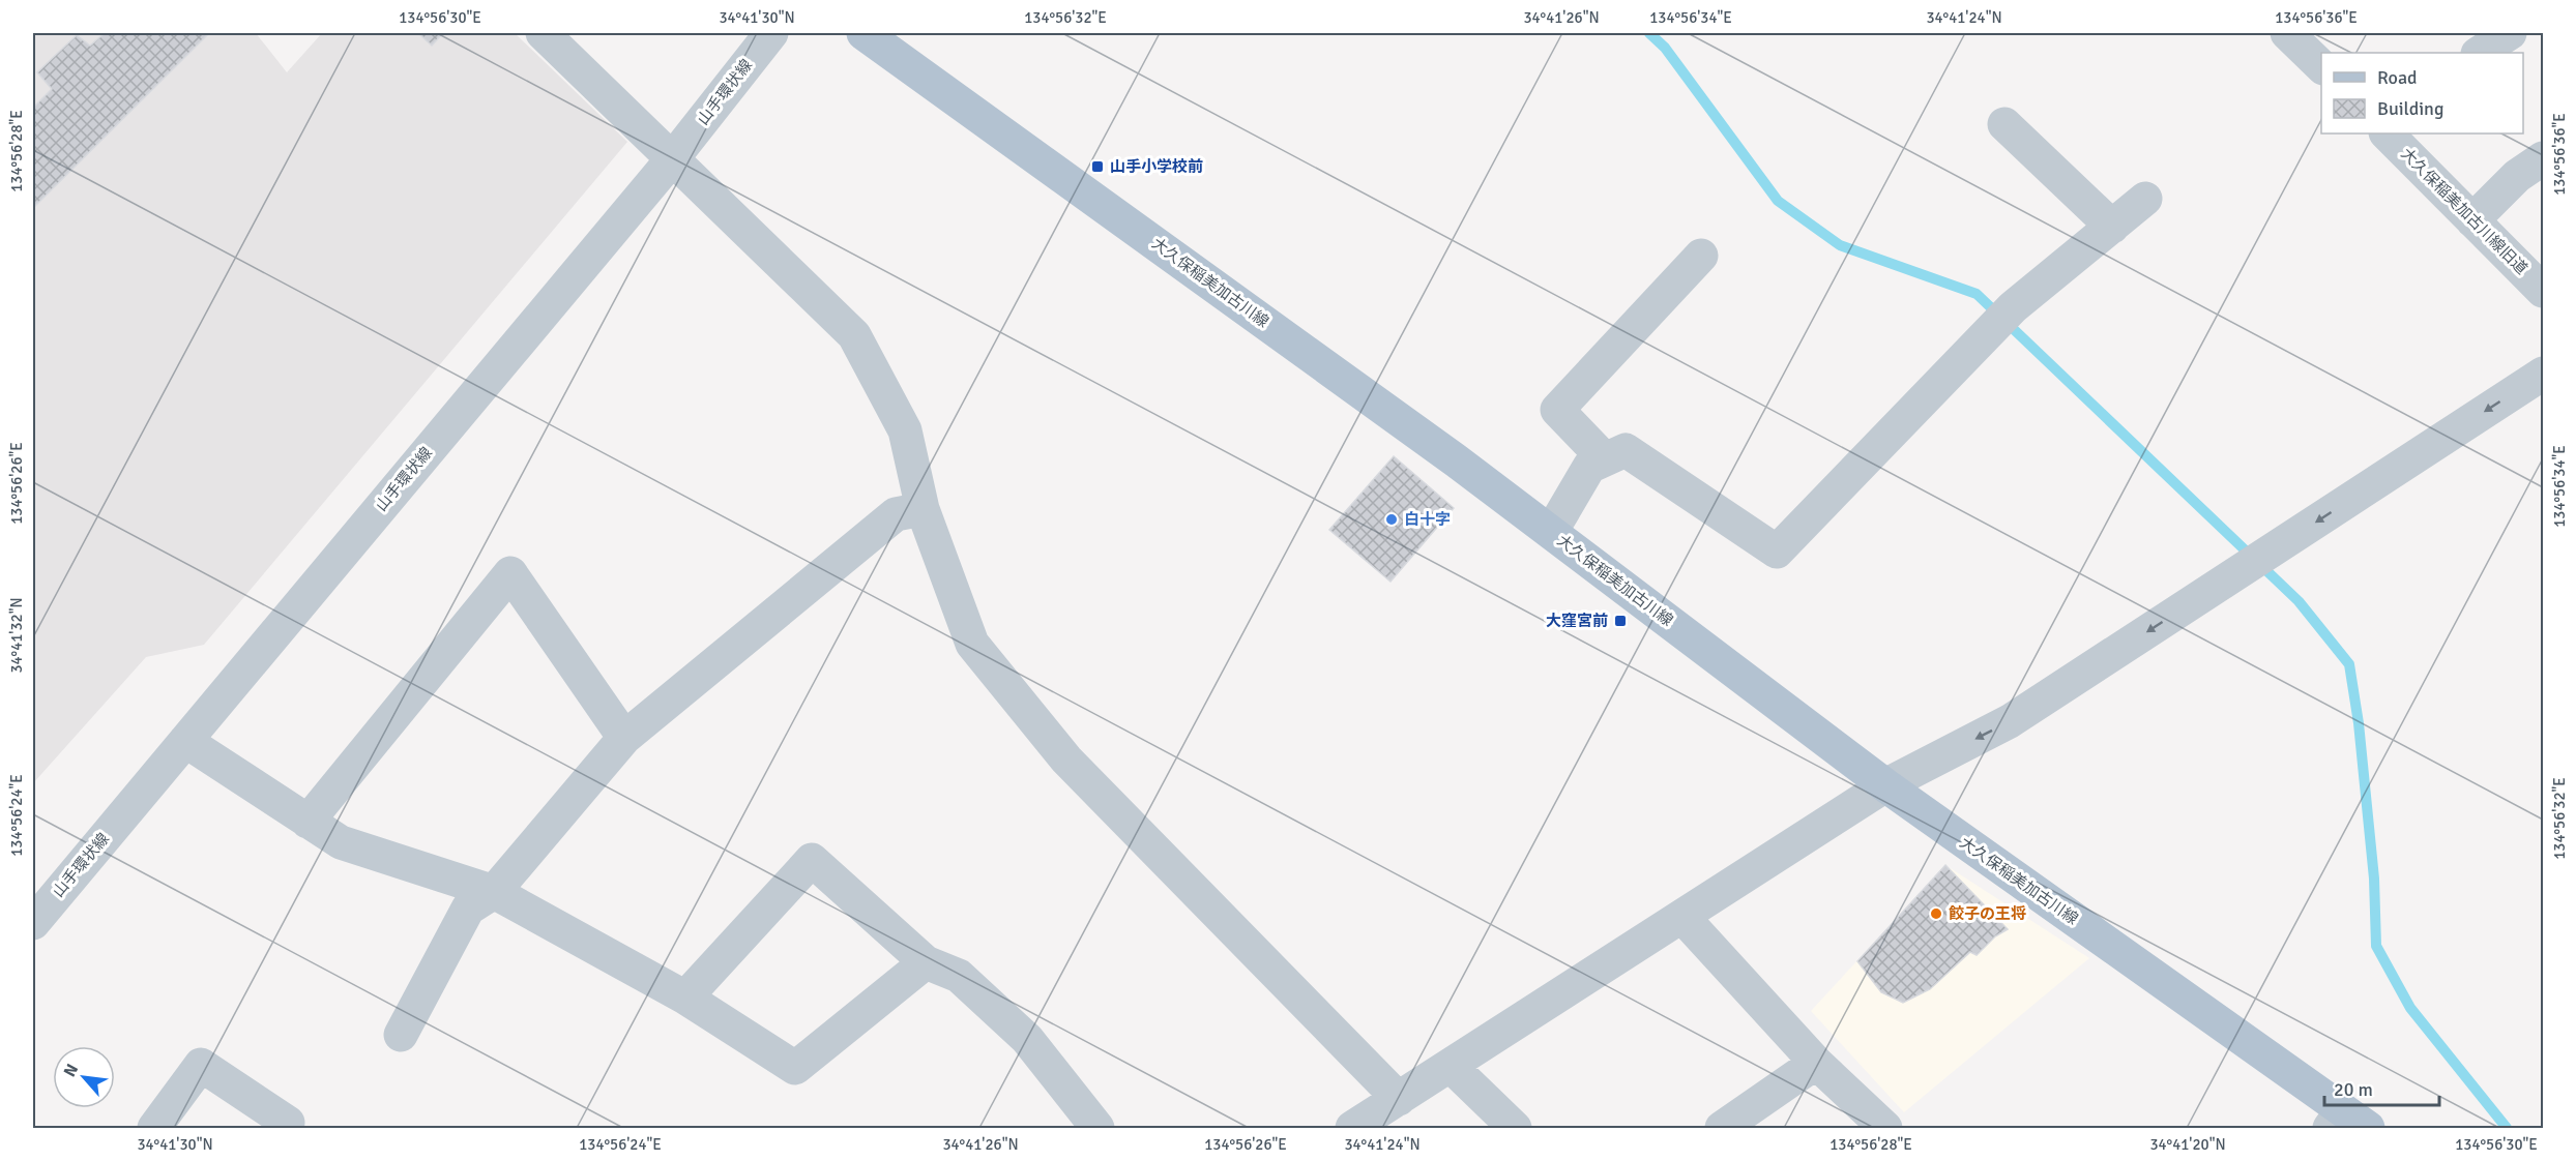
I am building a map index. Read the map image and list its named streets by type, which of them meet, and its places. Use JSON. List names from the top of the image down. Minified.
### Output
{"streets":{"main road":["大久保稲美加古川線"],"street":["山手環状線","大久保稲美加古川線旧道"]},"places":{"transit":["山手小学校前","大窪宮前"],"other":["白十字","餃子の王将"]},"legend":["Road","Building"],"scale_bar":"20 m","north":"top left","coordinates":["134°56'30\"E","34°41'30\"N","134°56'32\"E","34°41'26\"N","134°56'34\"E","34°41'24\"N","134°56'36\"E","134°56'28\"E","134°56'26\"E","34°41'32\"N","134°56'24\"E","34°41'20\"N"]}
